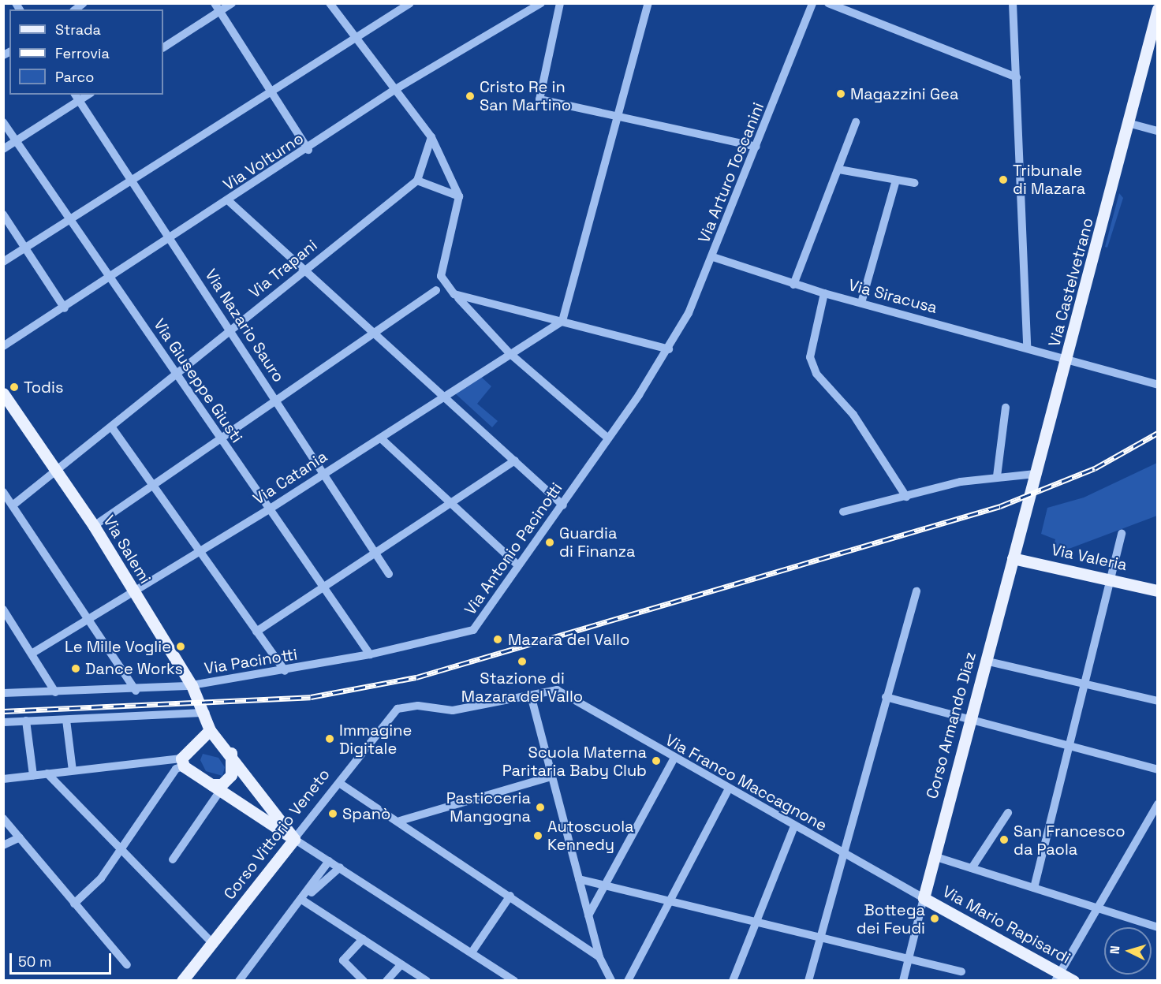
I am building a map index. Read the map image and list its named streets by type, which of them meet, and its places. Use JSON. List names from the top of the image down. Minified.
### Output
{"streets":{"main road":["Via Castelvetrano","Via Salemi","Via Valeria","Corso Armando Diaz","Corso Vittorio Veneto","Via Mario Rapisardi"],"street":["Via Volturno","Via Arturo Toscanini","Via Trapani","Via Siracusa","Via Nazario Sauro","Via Giuseppe Giusti","Via Catania","Via Antonio Pacinotti","Via Pacinotti","Via Franco Maccagnone"]},"crossings":[["Via Volturno","Via Nazario Sauro"],["Via Volturno","Via Giuseppe Giusti"],["Via Arturo Toscanini","Via Siracusa"],["Via Arturo Toscanini","Via Antonio Pacinotti"],["Via Trapani","Via Nazario Sauro"],["Via Trapani","Via Giuseppe Giusti"],["Via Trapani","Via Salemi"],["Via Castelvetrano","Via Siracusa"],["Via Castelvetrano","Corso Armando Diaz"],["Via Nazario Sauro","Via Catania"],["Via Giuseppe Giusti","Via Catania"],["Via Giuseppe Giusti","Via Antonio Pacinotti"],["Via Catania","Via Salemi"],["Via Antonio Pacinotti","Via Pacinotti"],["Via Salemi","Via Pacinotti"],["Via Valeria","Corso Armando Diaz"],["Corso Armando Diaz","Via Franco Maccagnone"],["Corso Armando Diaz","Via Mario Rapisardi"],["Via Franco Maccagnone","Corso Vittorio Veneto"],["Via Franco Maccagnone","Via Mario Rapisardi"]],"places":["Magazzini Gea","Cristo Re in San Martino","Tribunale di Mazara","Todis","Guardia di Finanza","Mazara del Vallo","Le Mille Voglie","Stazione di Mazara del Vallo","Dance Works","Immagine Digitale","Scuola Materna Paritaria Baby Club","Pasticceria Mangogna","Spanò","Autoscuola Kennedy","San Francesco da Paola","Bottega dei Feudi"],"legend":["Strada","Ferrovia","Parco"],"scale_bar":"50 m","north":"left"}
